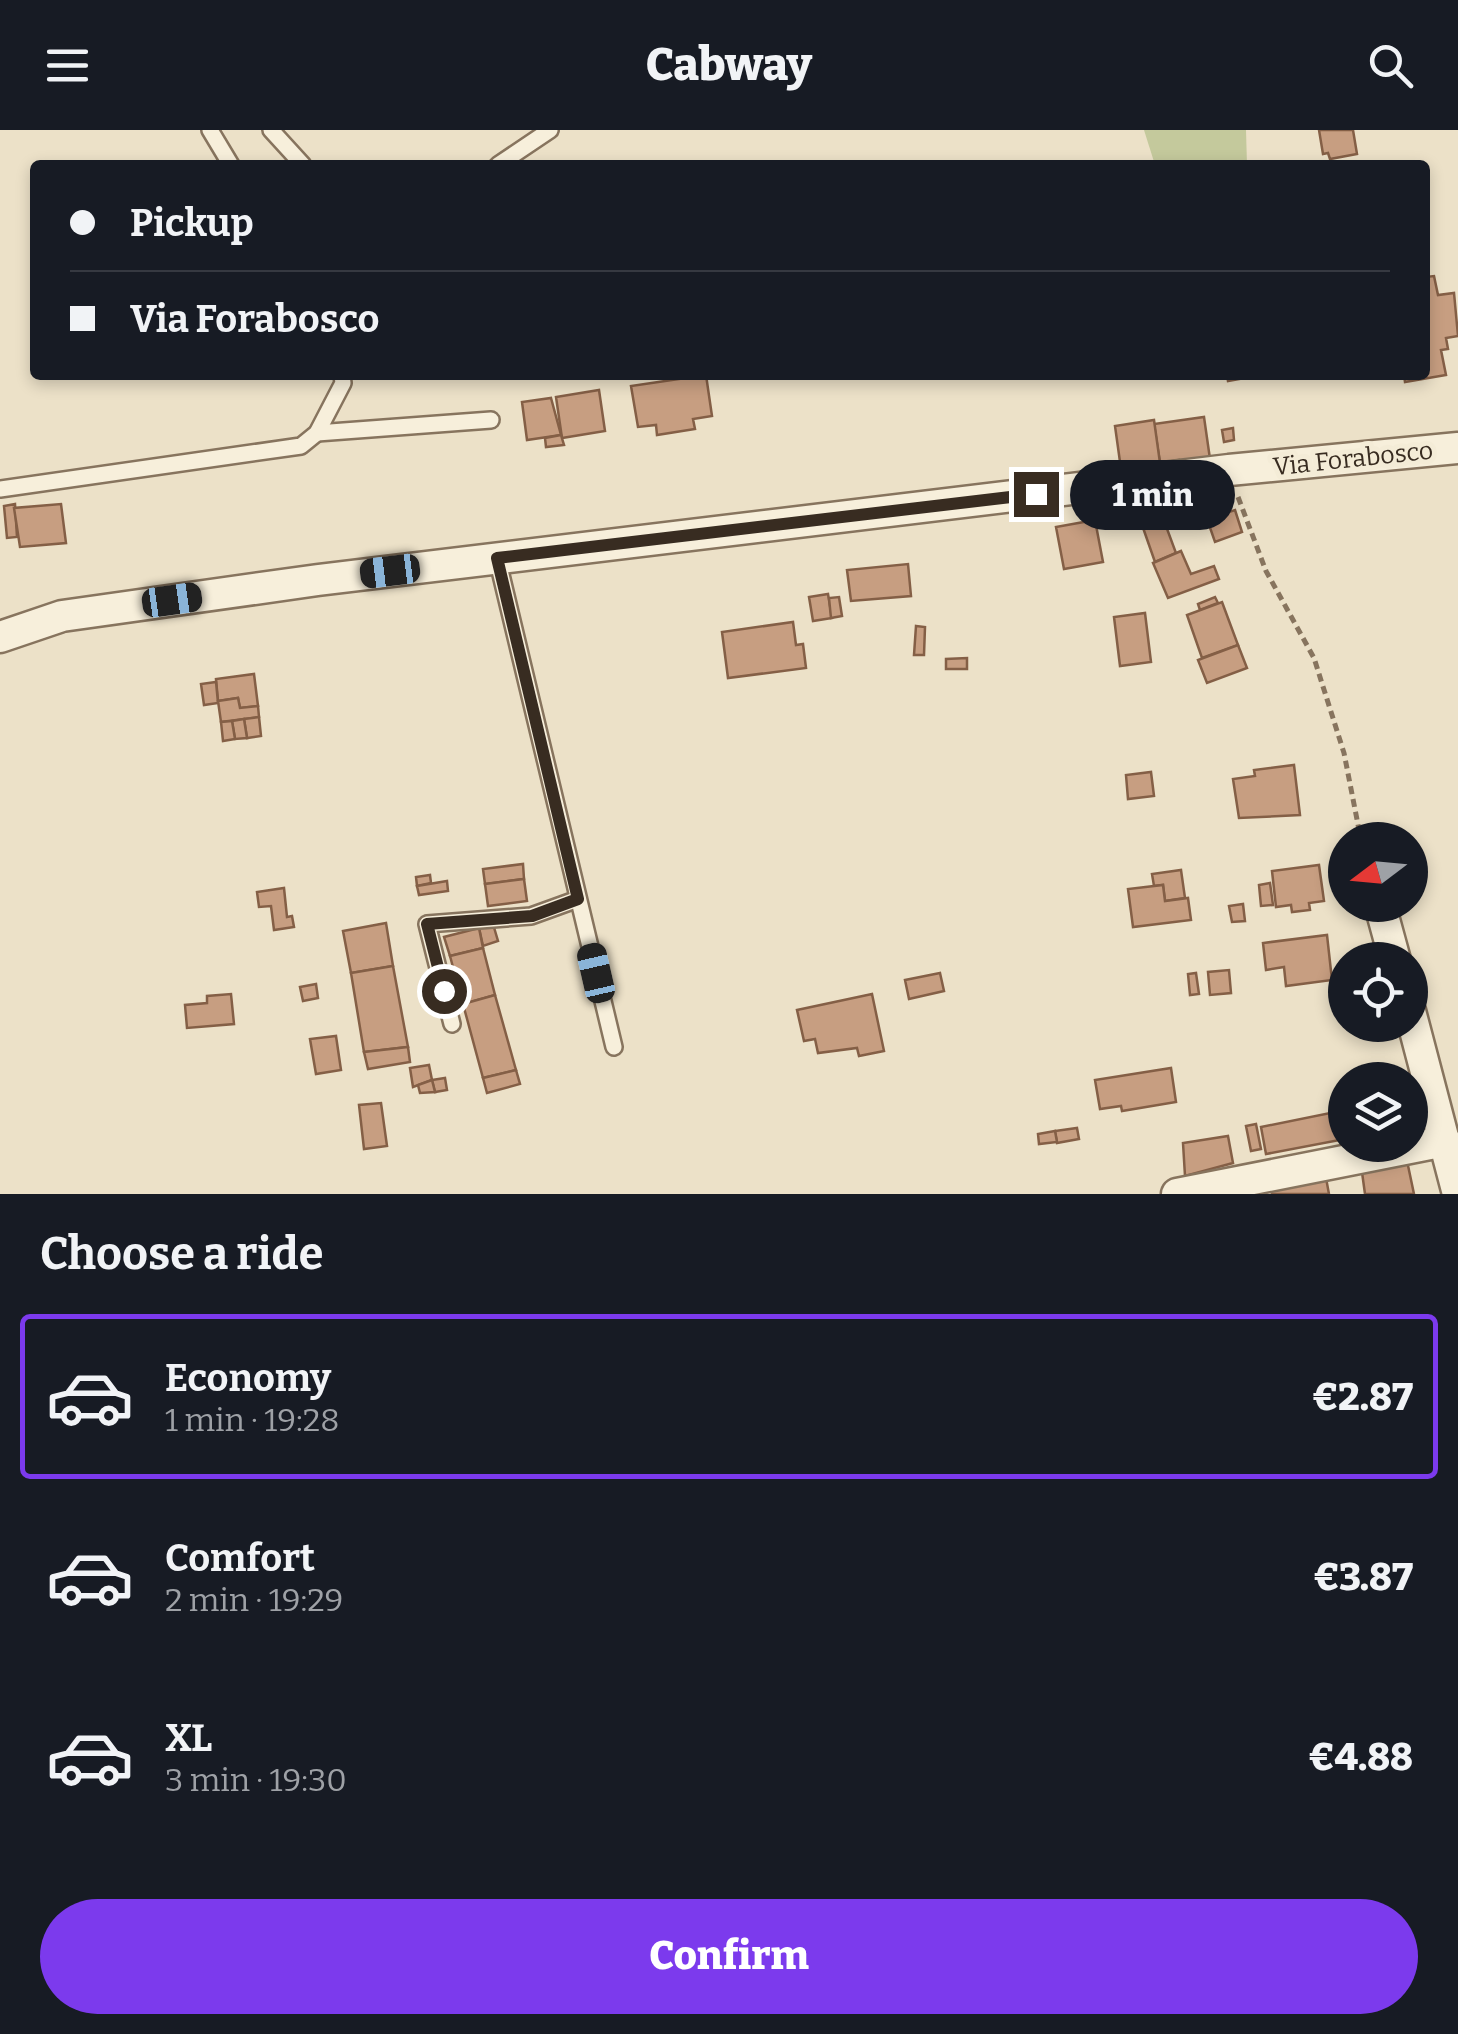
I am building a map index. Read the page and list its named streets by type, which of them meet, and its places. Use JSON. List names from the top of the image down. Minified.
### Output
{"streets":{"street":["Via Forabosco"]},"north":"left","page":{"header":"Cabway","banner":["Pickup","Via Forabosco"],"bubble":"1 min","heading":"Choose a ride","list":[{"name":"Economy","note":"1 min · 19:28","value":"€2.87"},{"name":"Comfort","note":"2 min · 19:29","value":"€3.87"},{"name":"XL","note":"3 min · 19:30","value":"€4.88"}],"buttons":"Confirm"}}
